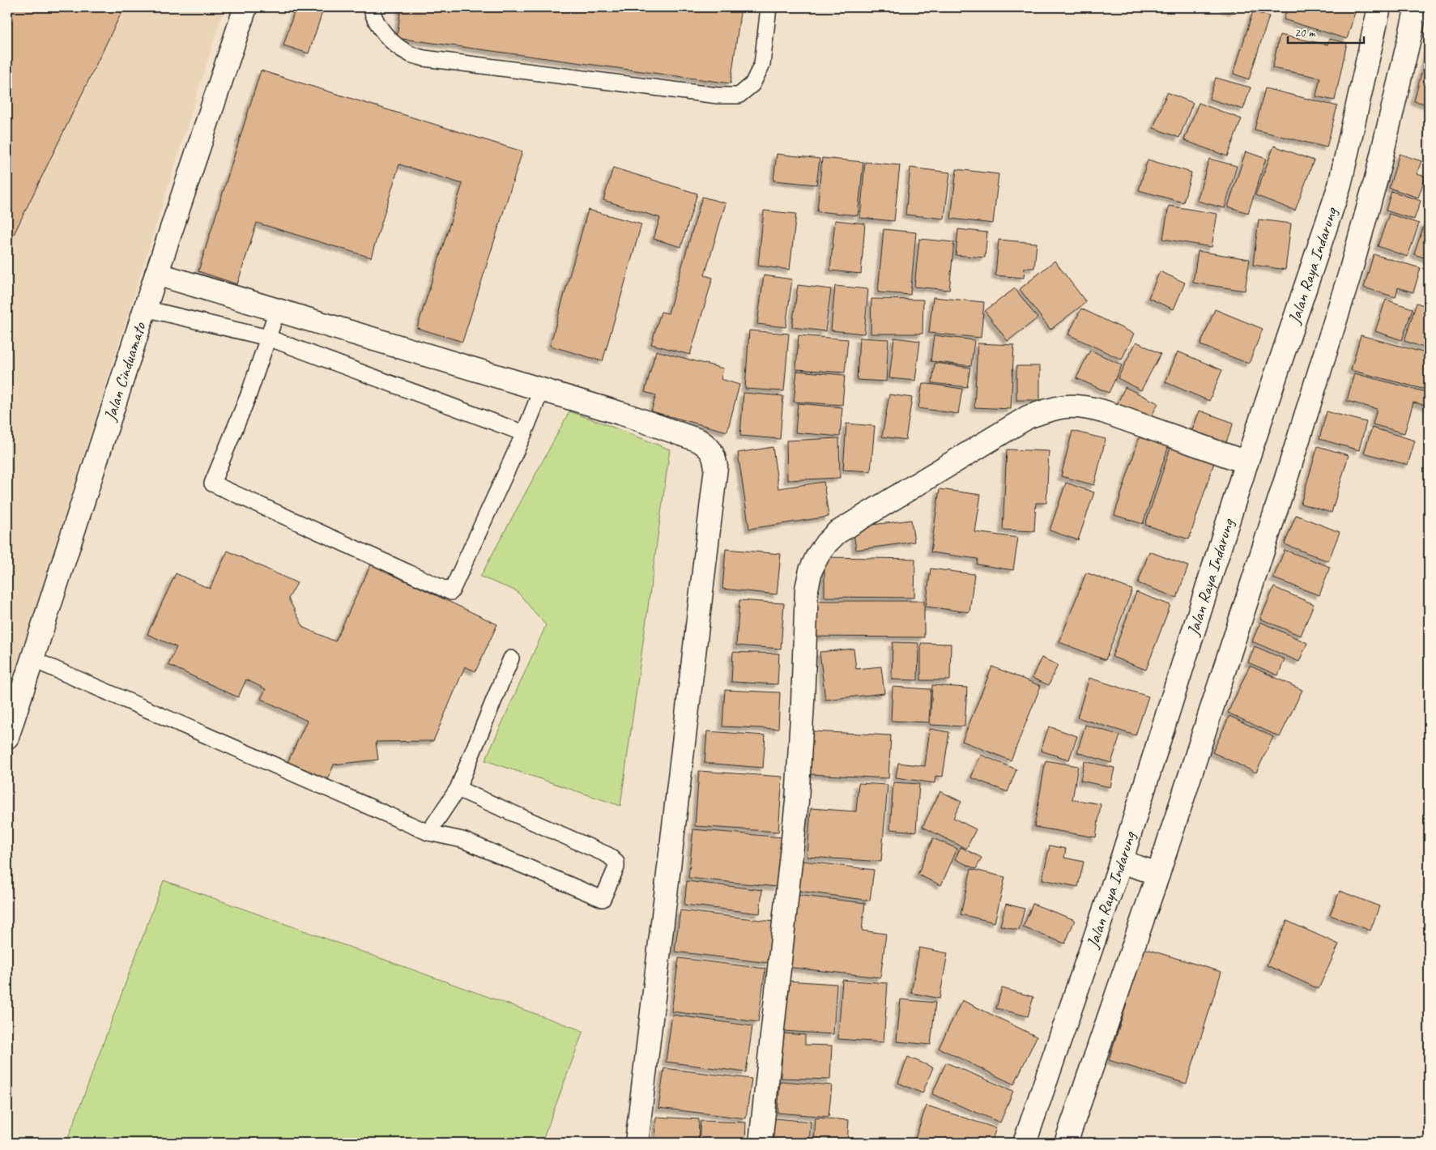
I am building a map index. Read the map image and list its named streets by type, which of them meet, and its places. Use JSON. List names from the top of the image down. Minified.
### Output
{"streets":{"main road":["Jalan Raya Indarung","Jalan Cinduamato"]},"scale_bar":"20 m"}
